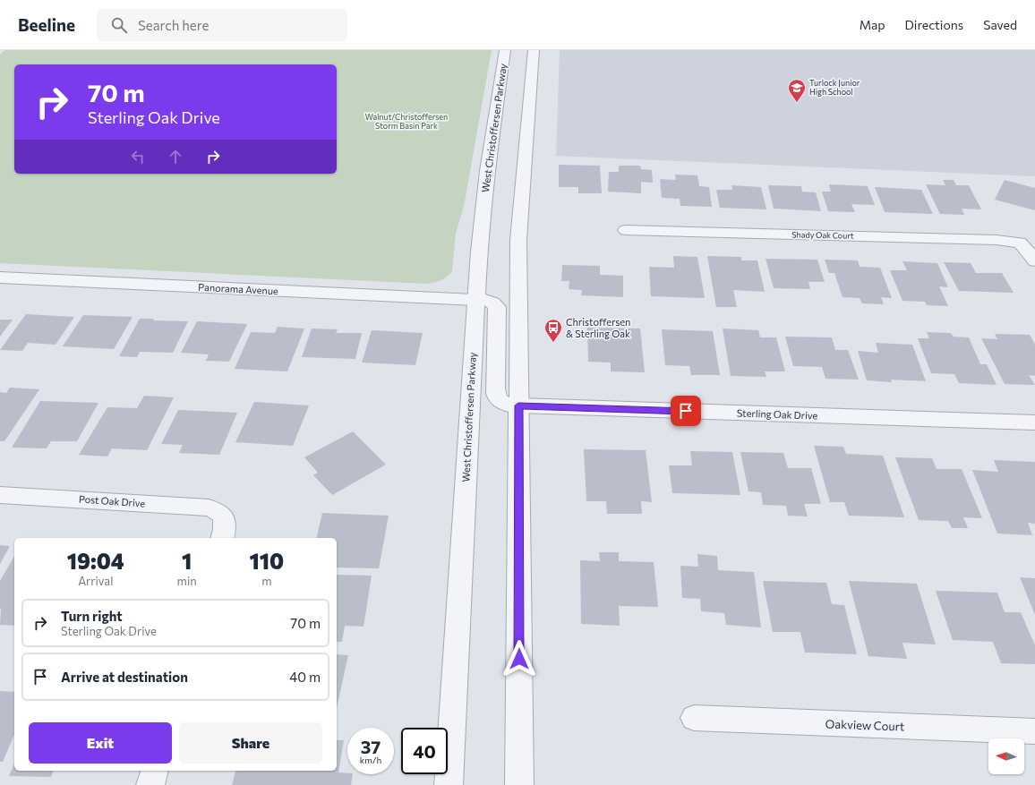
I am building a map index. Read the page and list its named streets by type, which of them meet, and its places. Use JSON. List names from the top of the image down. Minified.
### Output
{"streets":{"street":["West Christoffersen Parkway","Shady Oak Court","Panorama Avenue","Sterling Oak Drive","Post Oak Drive","Oakview Court"]},"crossings":[["West Christoffersen Parkway","Panorama Avenue"],["Panorama Avenue","Sterling Oak Drive"]],"parks":["Walnut/Christoffersen Storm Basin Park"],"places":{"school or university":["Turlock Junior High School"],"bus stop":["Christoffersen & Sterling Oak"]},"north":"left","page":{"header":"Beeline","search":"Search here","nav":["Map","Directions","Saved"],"turn":["70 m","Sterling Oak Drive"],"eta":["19:04","Arrival","1","min","110","m"],"list":[{"name":"Turn right","note":"Sterling Oak Drive","value":"70 m"},{"name":"Arrive at destination","value":"40 m"}],"buttons":["Exit","Share"],"speed":"37 km/h","limit":"40"}}
